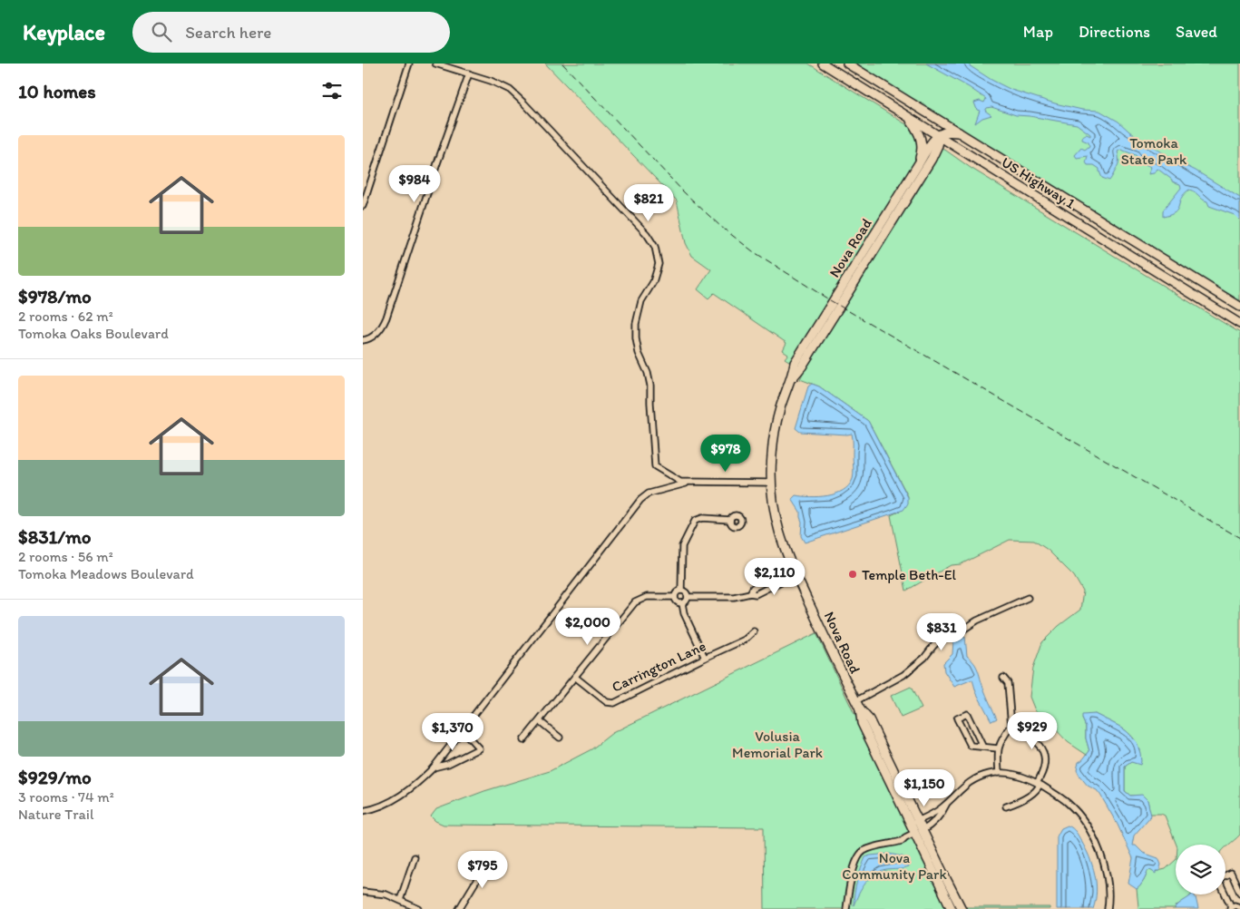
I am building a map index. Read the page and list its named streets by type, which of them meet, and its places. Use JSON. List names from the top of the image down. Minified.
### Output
{"streets":{"main road":["US Highway 1","Nova Road"],"street":["Carrington Lane"]},"crossings":[["US Highway 1","Nova Road"]],"parks":["Tomoka State Park","Volusia Memorial Park","Nova Community Park"],"places":["Temple Beth-El"],"page":{"header":"Keyplace","search":"Search here","nav":["Map","Directions","Saved"],"heading":"10 homes","list":[{"name":"$978/mo","note":"2 rooms · 62 m² · Tomoka Oaks Boulevard"},{"name":"$831/mo","note":"2 rooms · 56 m² · Tomoka Meadows Boulevard"},{"name":"$929/mo","note":"3 rooms · 74 m² · Nature Trail"}],"price":["$984","$821","$978","$2,110","$2,000","$831","$929","$1,370","$1,150","$795"]}}
